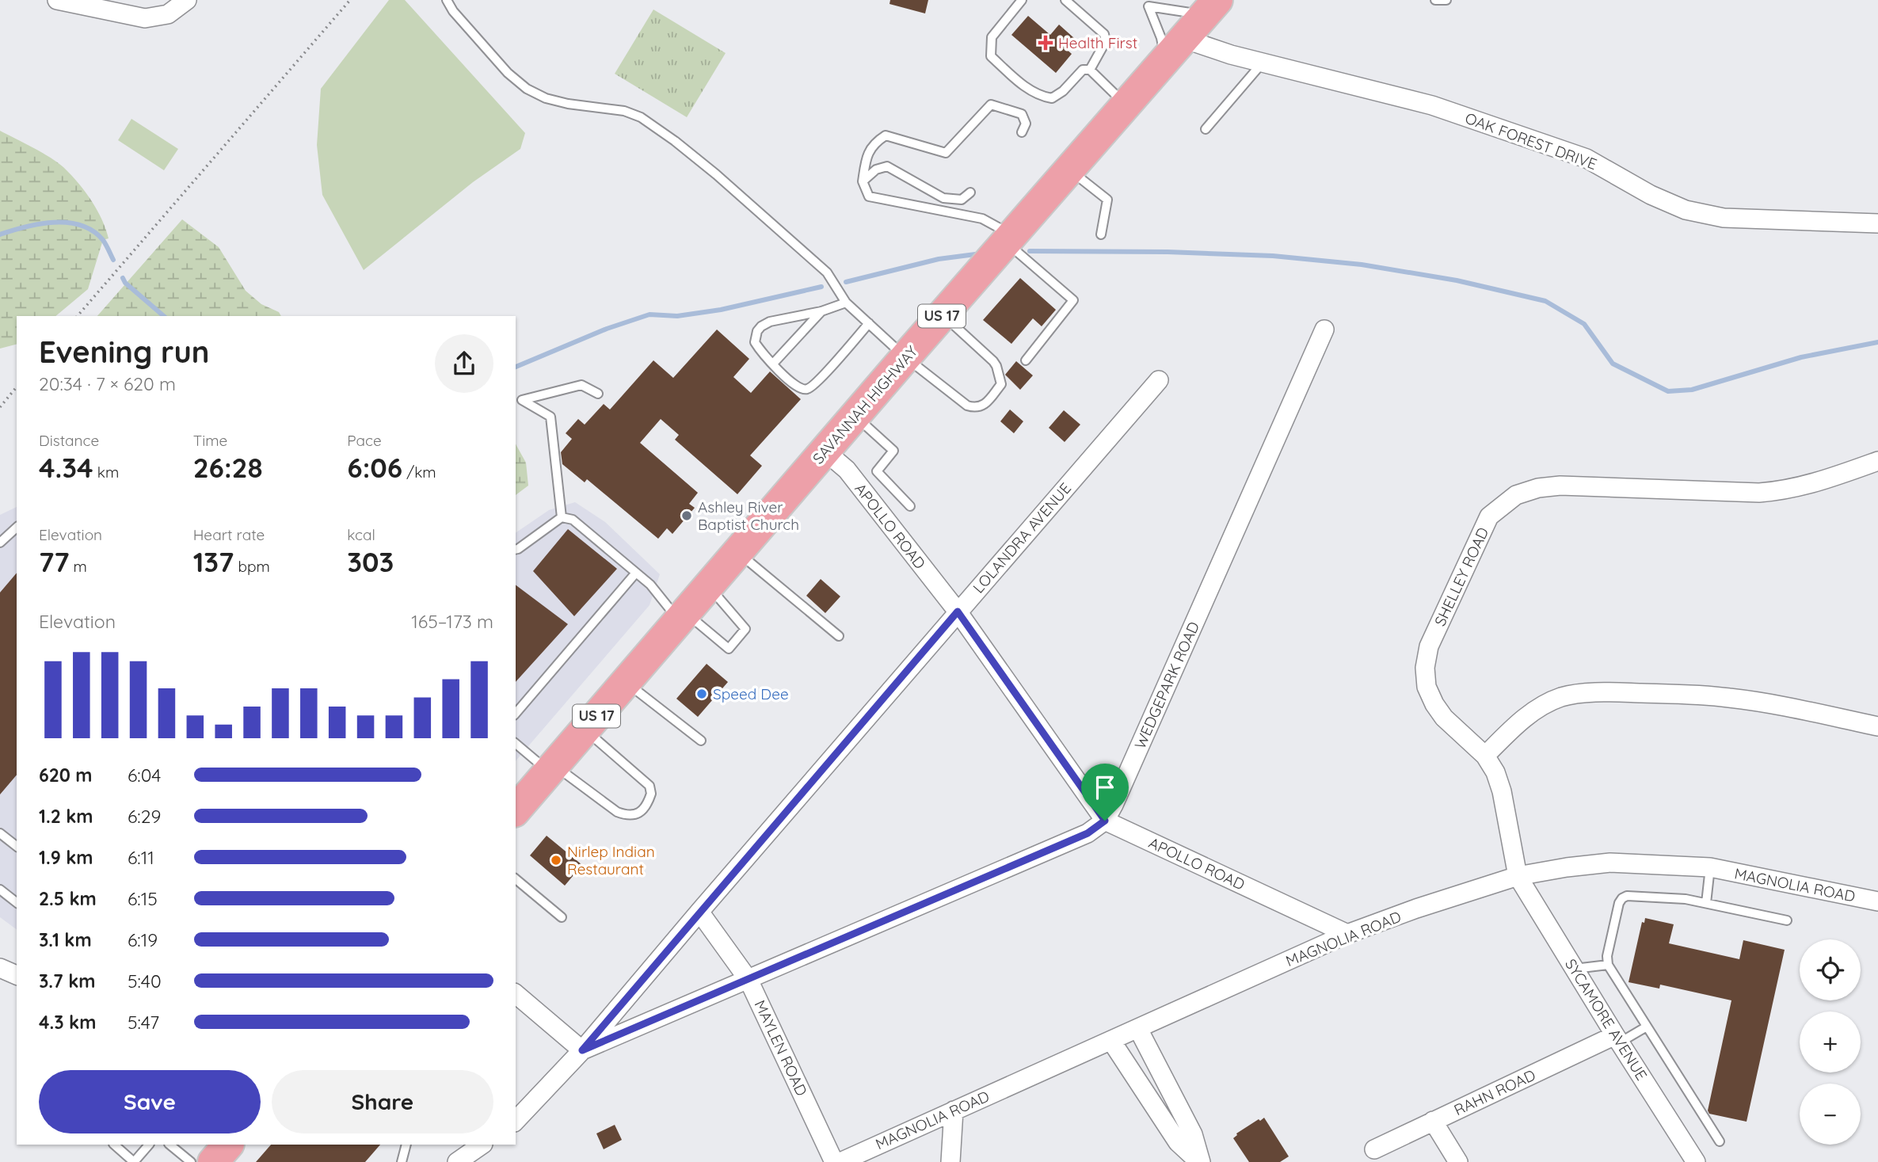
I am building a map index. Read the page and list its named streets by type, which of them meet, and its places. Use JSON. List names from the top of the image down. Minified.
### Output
{"streets":{"highway":["US 17","SAVANNAH HIGHWAY"],"street":["OAK FOREST DRIVE","APOLLO ROAD","LOLANDRA AVENUE","SHELLEY ROAD","WEDGEPARK ROAD","MAGNOLIA ROAD","SYCAMORE AVENUE","MAYLEN ROAD","RAHN ROAD"]},"crossings":[["OAK FOREST DRIVE","SAVANNAH HIGHWAY"],["SAVANNAH HIGHWAY","APOLLO ROAD"],["APOLLO ROAD","LOLANDRA AVENUE"],["APOLLO ROAD","WEDGEPARK ROAD"],["APOLLO ROAD","MAGNOLIA ROAD"],["LOLANDRA AVENUE","WEDGEPARK ROAD"],["LOLANDRA AVENUE","MAYLEN ROAD"],["SHELLEY ROAD","MAGNOLIA ROAD"],["SHELLEY ROAD","SYCAMORE AVENUE"],["WEDGEPARK ROAD","MAYLEN ROAD"],["MAGNOLIA ROAD","SYCAMORE AVENUE"],["SYCAMORE AVENUE","RAHN ROAD"]],"places":{"health":["Health First"],"other":["Ashley River Baptist Church","Speed Dee","Nirlep Indian Restaurant"]},"page":{"heading":["Evening run","20:34 · 7 × 620 m"],"stats":[["Distance","4.34 km"],["Time","26:28"],["Pace","6:06 /km"],["Elevation","77 m"],["Heart rate","137 bpm"],["kcal","303"]],"chart":["Elevation","165–173 m"],"list":[{"name":"620 m","note":"6:04"},{"name":"1.2 km","note":"6:29"},{"name":"1.9 km","note":"6:11"},{"name":"2.5 km","note":"6:15"},{"name":"3.1 km","note":"6:19"},{"name":"3.7 km","note":"5:40"},{"name":"4.3 km","note":"5:47"}],"map_buttons":["+","−"],"buttons":["Save","Share"]}}
